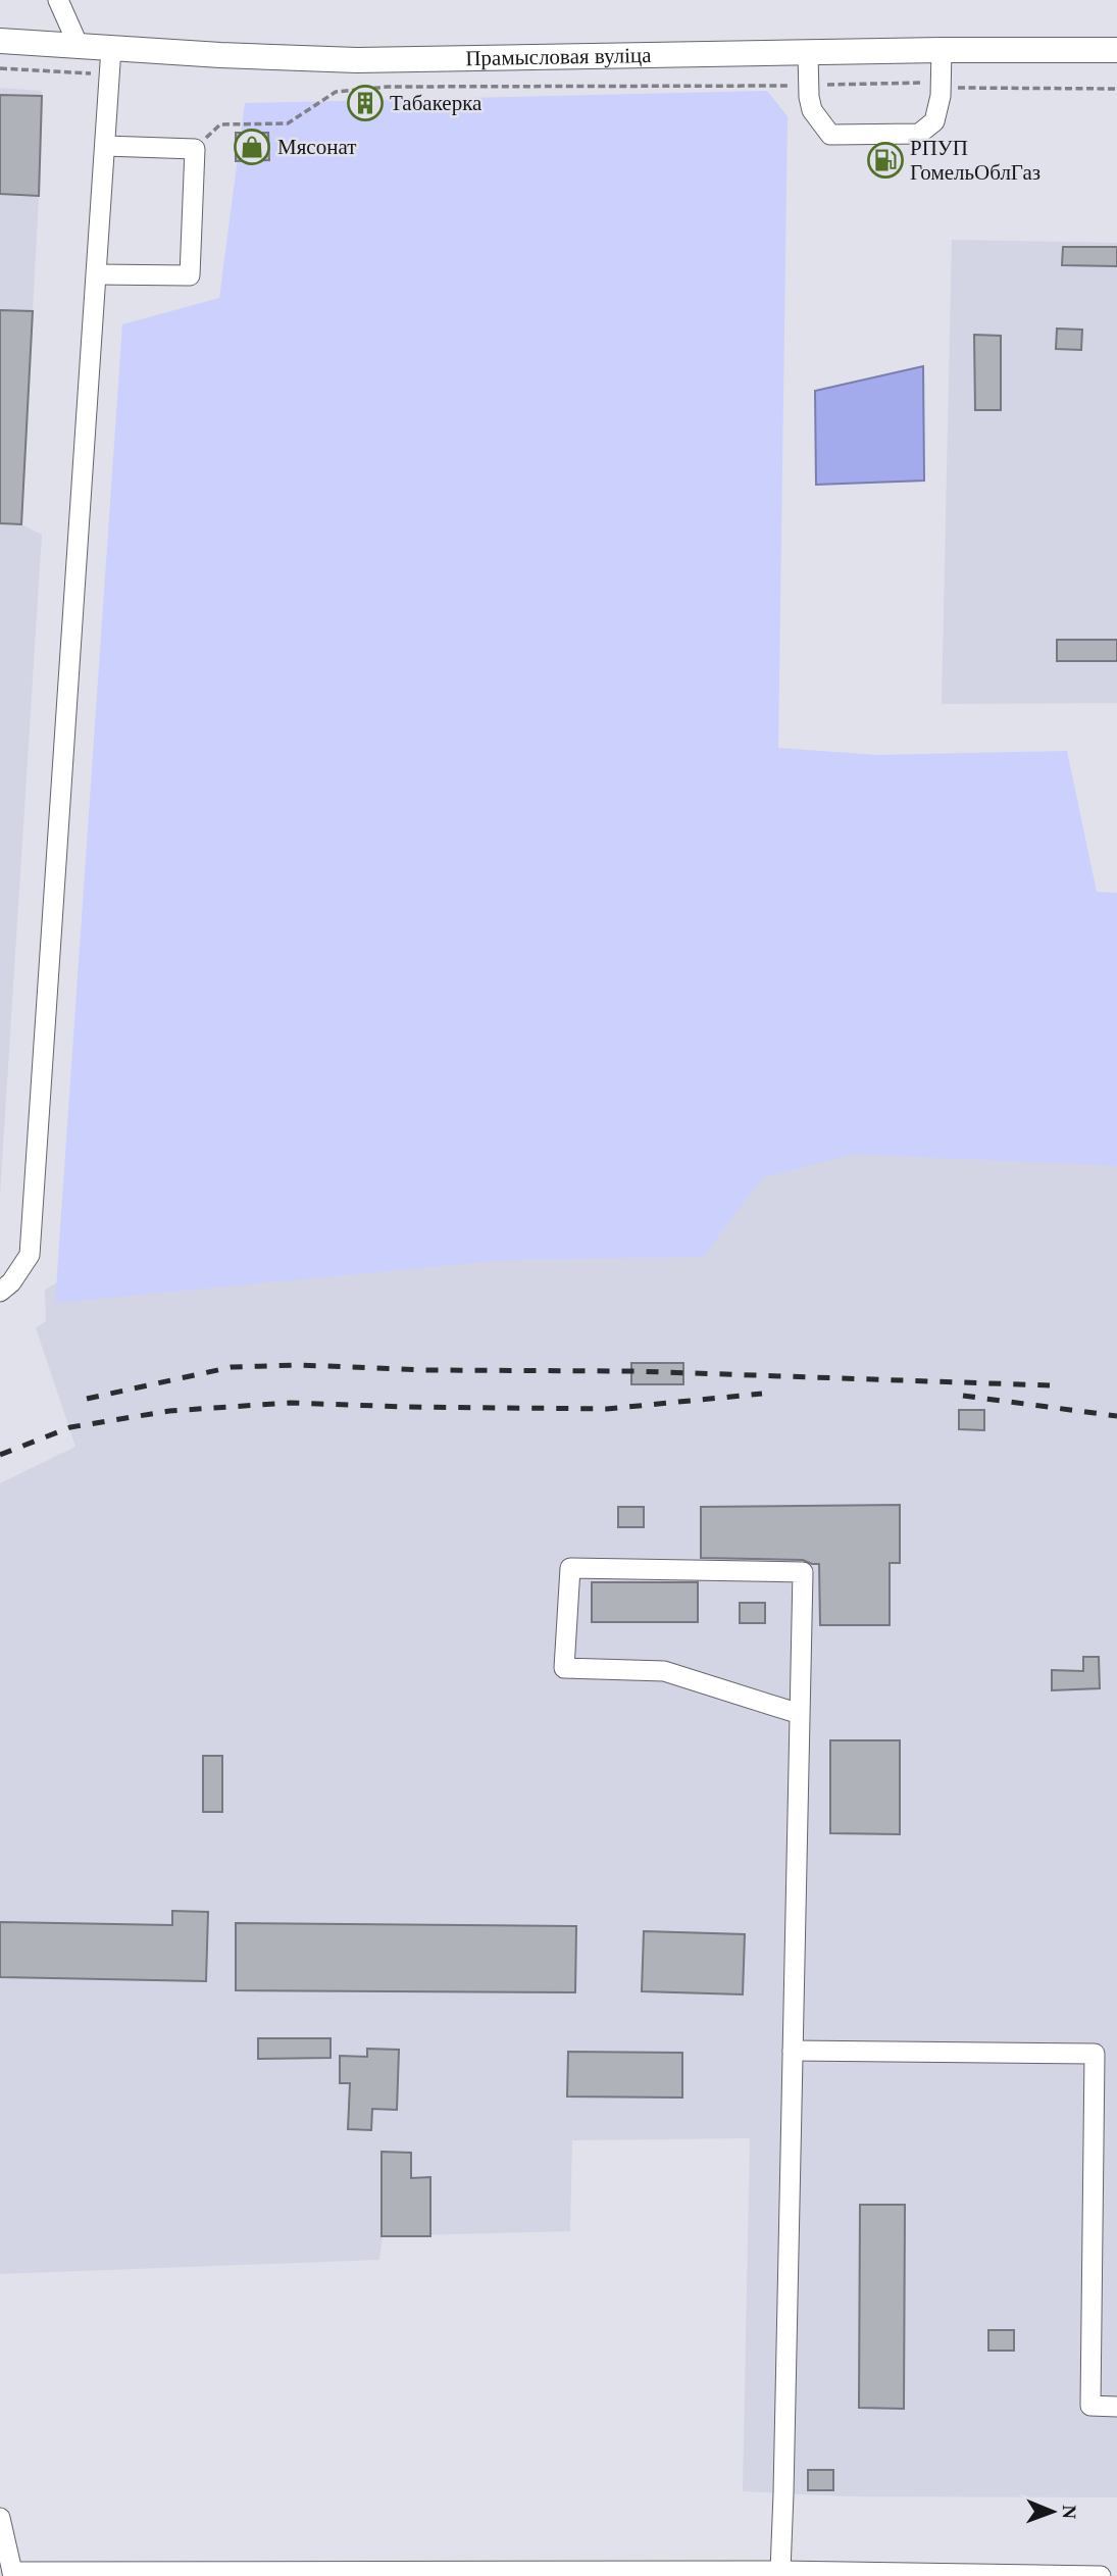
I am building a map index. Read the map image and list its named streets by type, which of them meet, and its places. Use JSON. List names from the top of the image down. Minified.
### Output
{"streets":{"main road":["Прамысловая вуліца"]},"places":{"building":["Табакерка"],"shop":["Мясонат"],"fuel station":["РПУП ГомельОблГаз"]},"north":"right"}
